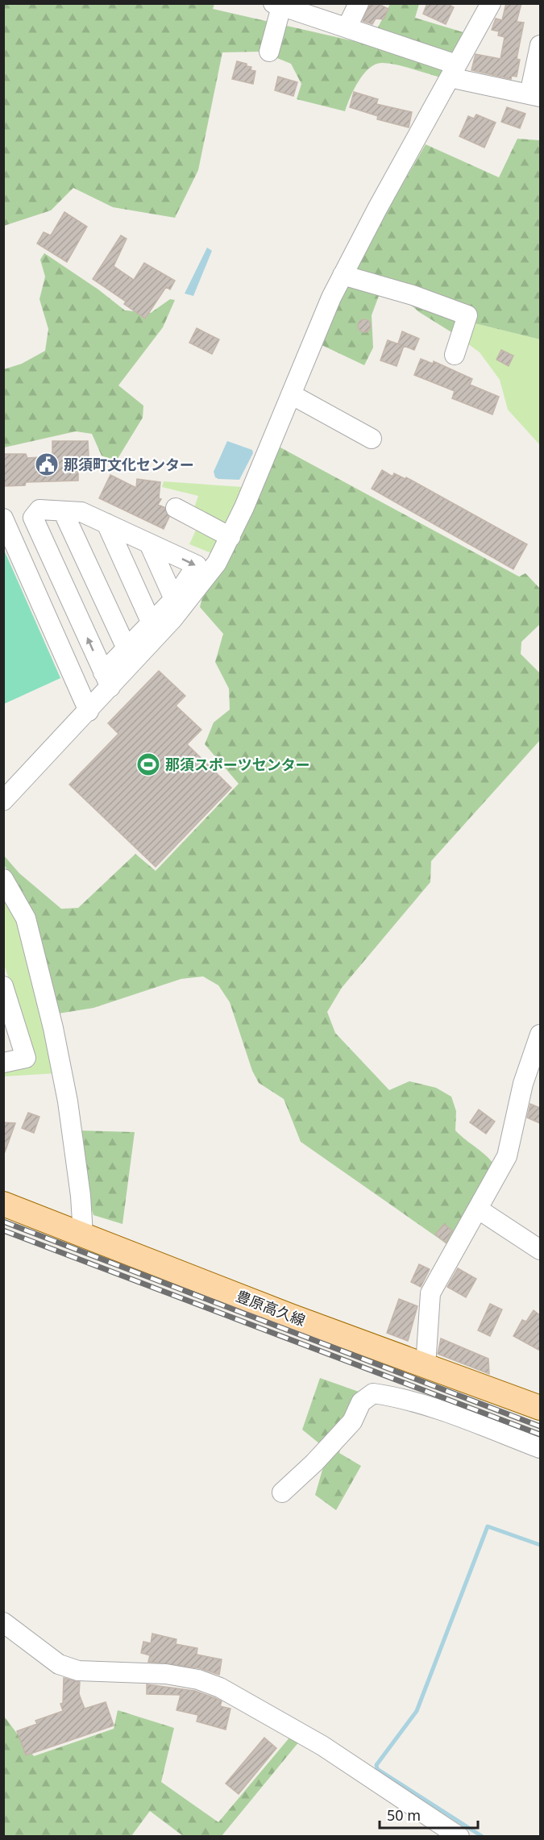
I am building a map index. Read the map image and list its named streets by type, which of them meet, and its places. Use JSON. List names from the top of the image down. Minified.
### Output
{"streets":{"main road":["豊原高久線"]},"places":{"public building":["那須町文化センター"],"sports":["那須スポーツセンター"]},"scale_bar":"50 m"}
